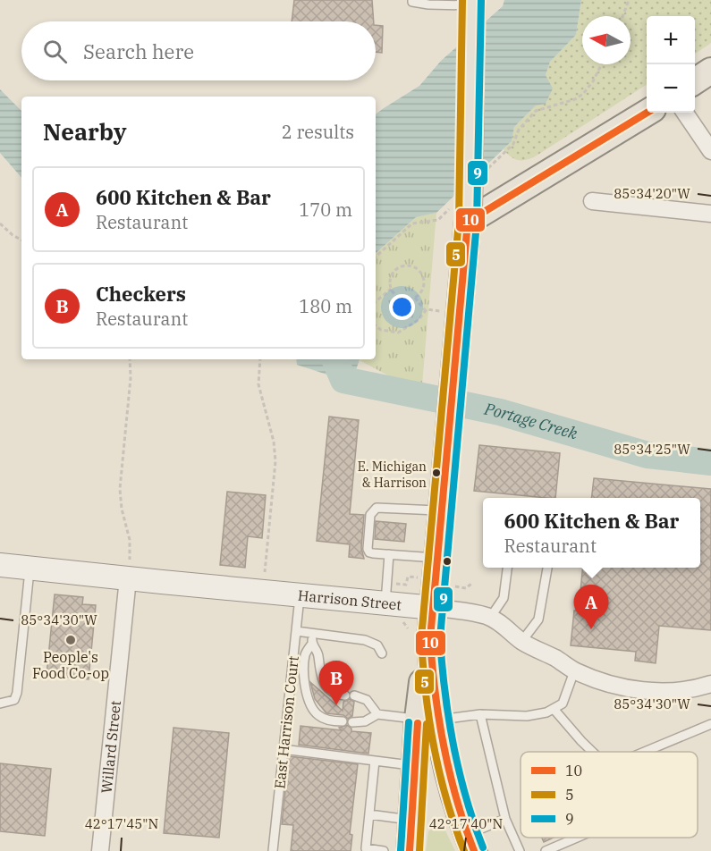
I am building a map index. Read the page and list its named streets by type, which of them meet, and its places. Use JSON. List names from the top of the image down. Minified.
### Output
{"streets":{"street":["Harrison Street","Willard Street"],"lane":["East Harrison Court"]},"crossings":[["Harrison Street","East Harrison Court"],["Harrison Street","Willard Street"]],"water":["Portage Creek"],"places":["E. Michigan & Harrison","People's Food Co-op"],"lines":["transit line 5","transit line 9","transit line 10"],"legend":["10","5","9"],"north":"left","page":{"map_buttons":["+","−"],"search":"Search here","heading":["Nearby","2 results"],"list":[{"mark":"A","name":"600 Kitchen & Bar","note":"Restaurant","value":"170 m"},{"mark":"B","name":"Checkers","note":"Restaurant","value":"180 m"}],"popup":["600 Kitchen & Bar","Restaurant"],"pins":["A","B"]},"coordinates":["85°34'20\"W","85°34'25\"W","85°34'30\"W","42°17'45\"N","42°17'40\"N"]}
